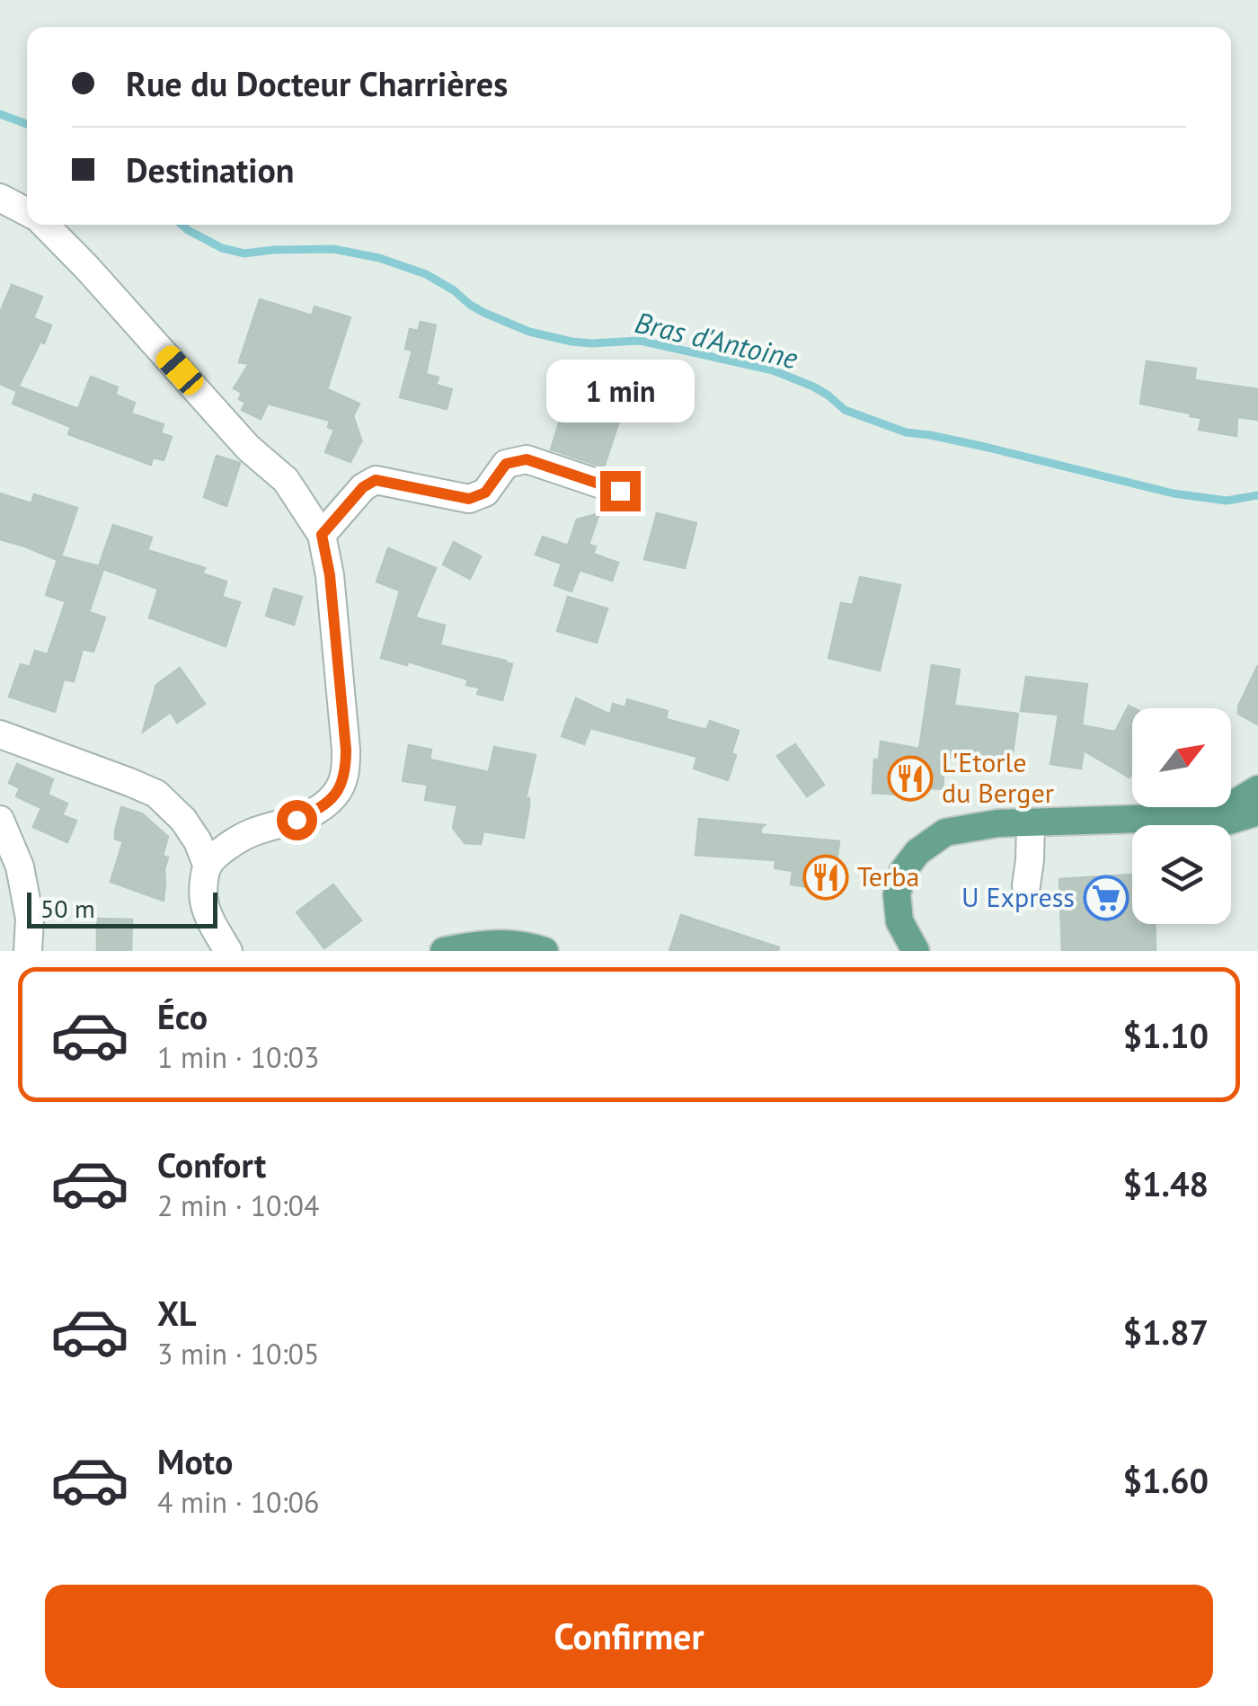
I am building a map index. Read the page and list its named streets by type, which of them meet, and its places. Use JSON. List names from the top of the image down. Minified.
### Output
{"water":["Bras d'Antoine"],"places":{"restaurant":["L'Etorle du Berger","Terba"],"supermarket":["U Express"]},"scale_bar":"50 m","north":"top right","page":{"banner":["Rue du Docteur Charrières","Destination"],"bubble":"1 min","scale":"50 m","list":[{"name":"Éco","note":"1 min · 10:03","value":"$1.10"},{"name":"Confort","note":"2 min · 10:04","value":"$1.48"},{"name":"XL","note":"3 min · 10:05","value":"$1.87"},{"name":"Moto","note":"4 min · 10:06","value":"$1.60"}],"buttons":"Confirmer"}}
